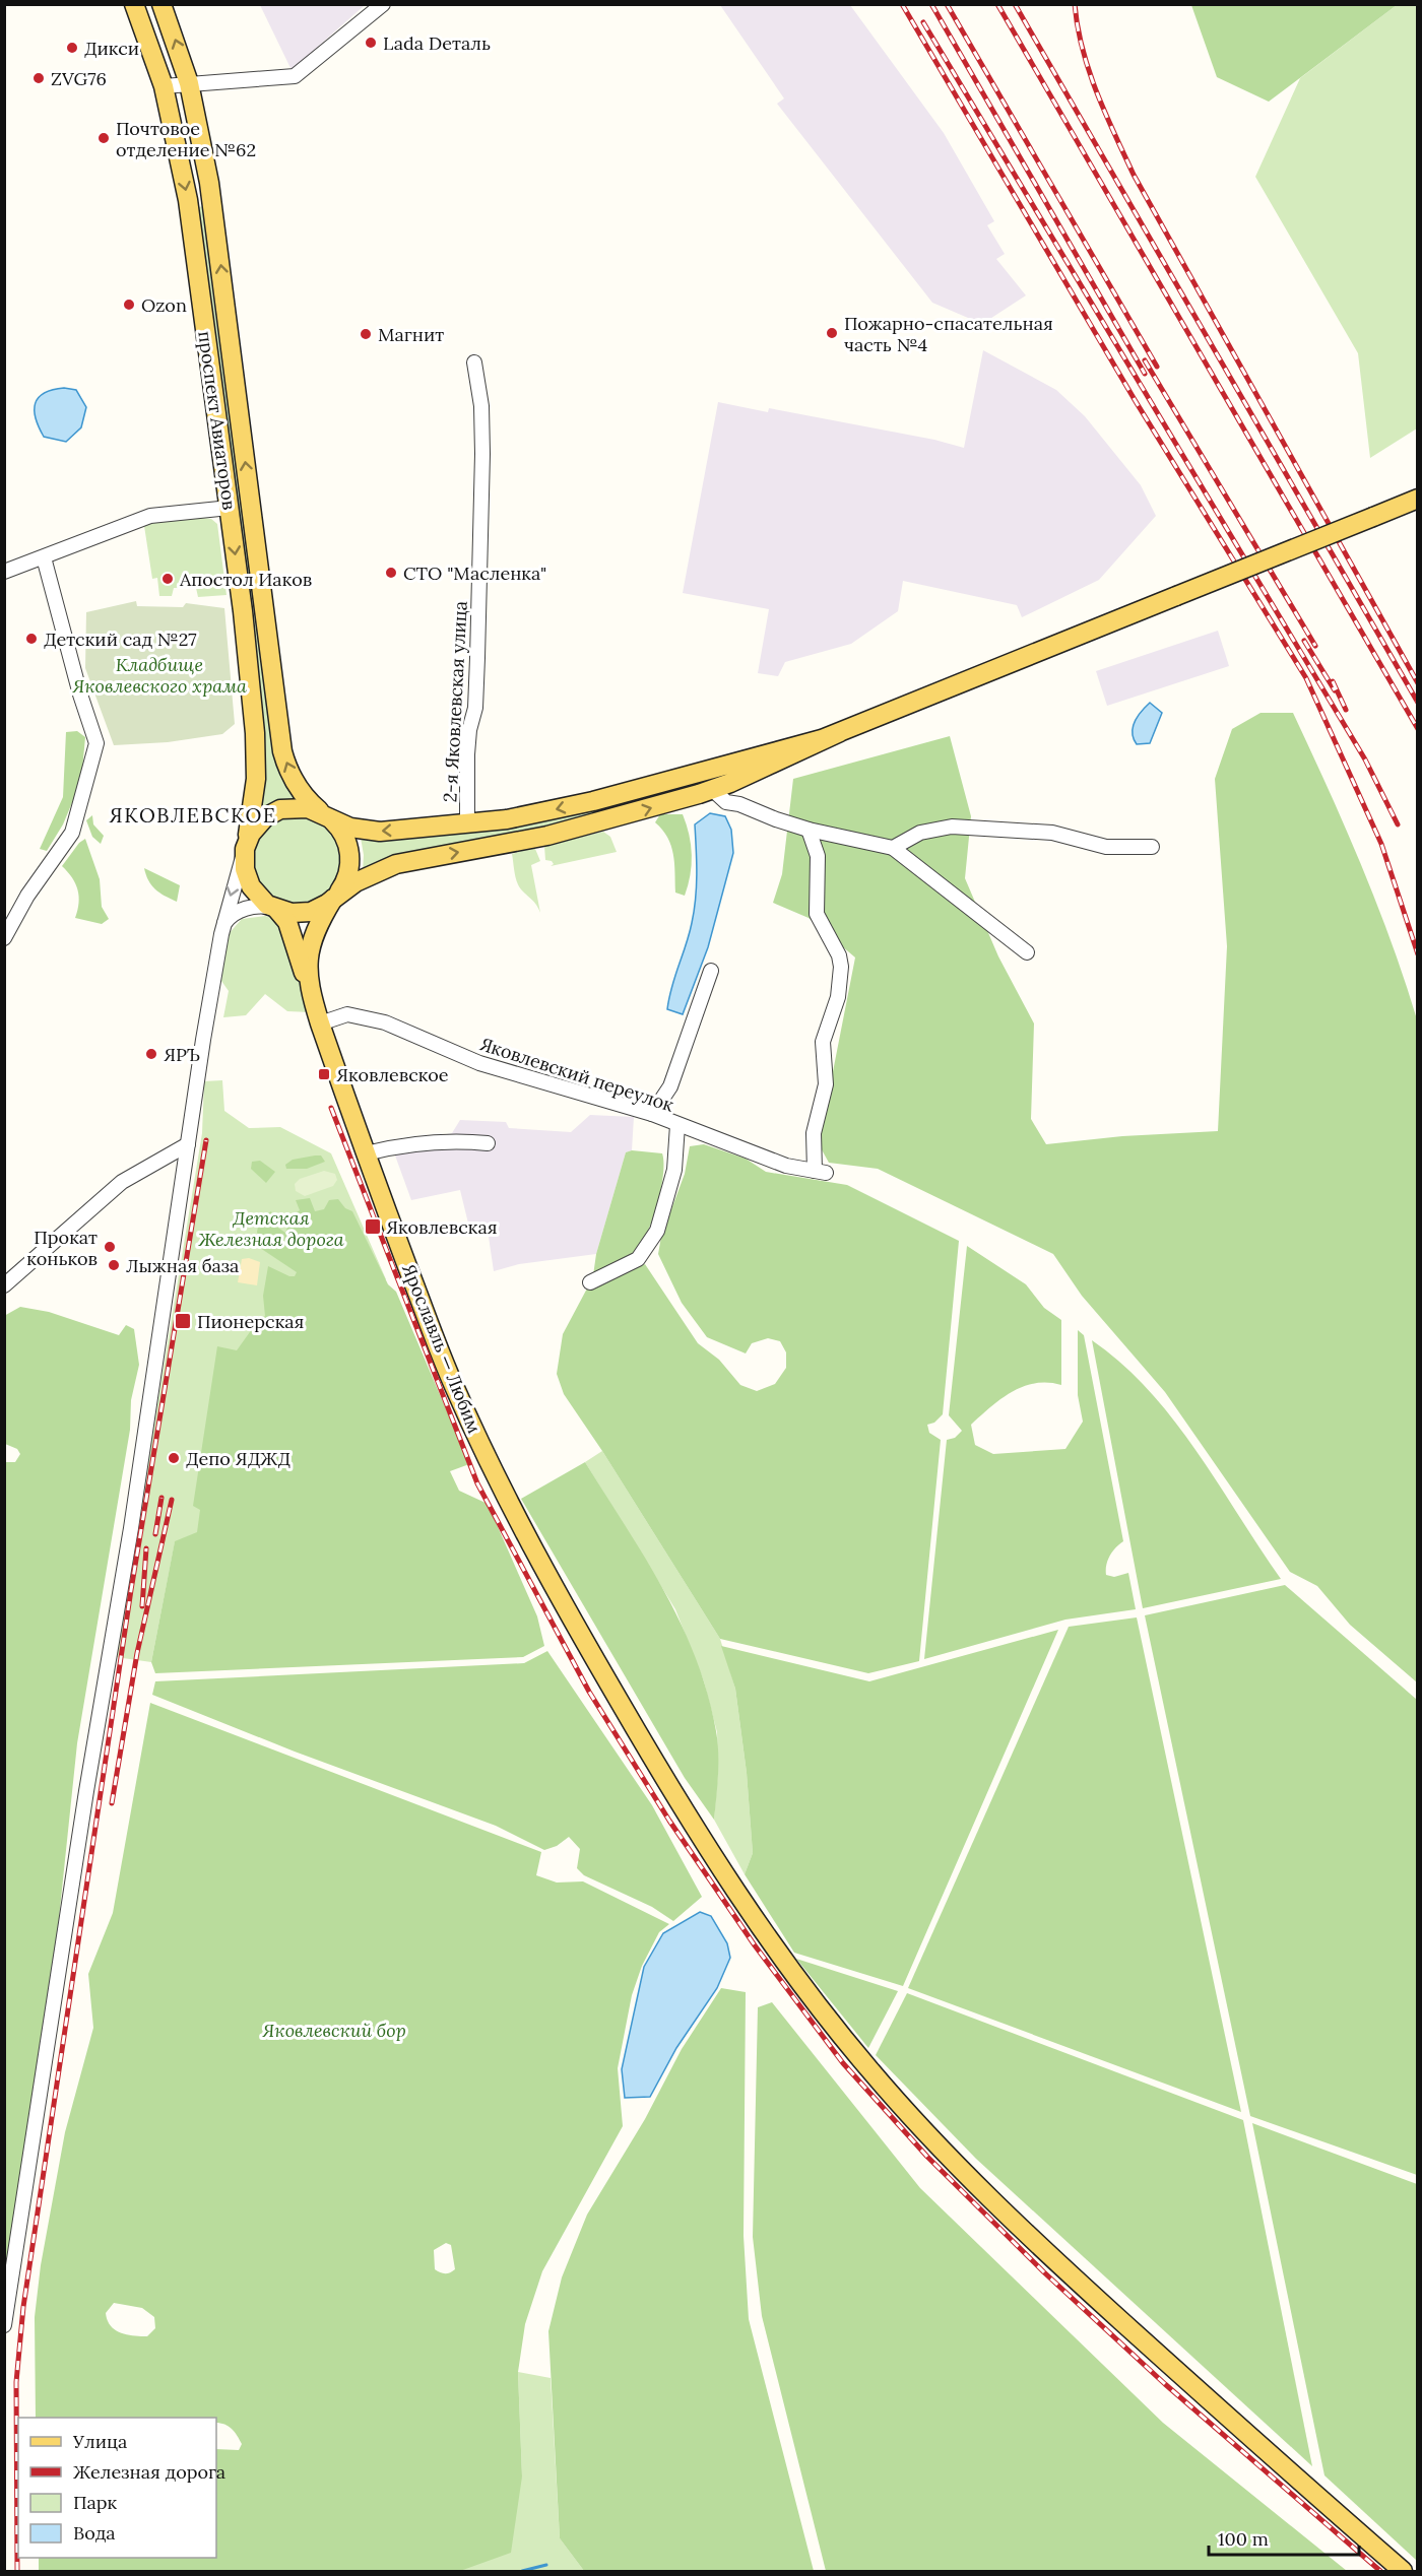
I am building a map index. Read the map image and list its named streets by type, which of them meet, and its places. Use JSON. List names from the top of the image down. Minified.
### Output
{"streets":{"main road":["проспект Авиаторов","Ярославль — Любим"],"street":["2-я Яковлевская улица","Яковлевский переулок"]},"crossings":[["проспект Авиаторов","Ярославль — Любим"],["Яковлевский переулок","Ярославль — Любим"]],"districts":["ЯКОВЛЕВСКОЕ"],"parks":["Кладбище Яковлевского храма","Детская Железная дорога","Яковлевский бор"],"places":{"other":["Lada Dеталь","Дикси","ZVG76","Почтовое отделение №62","Ozon","Пожарно-спасательная часть №4","Магнит","СТО \"Масленка\"","Апостол Иаков","Детский сад №27","ЯРЪ","Прокат коньков","Лыжная база","Депо ЯДЖД"],"transit":["Яковлевское","Яковлевская","Пионерская"]},"legend":["Улица","Железная дорога","Парк","Вода"],"scale_bar":"100 m"}
